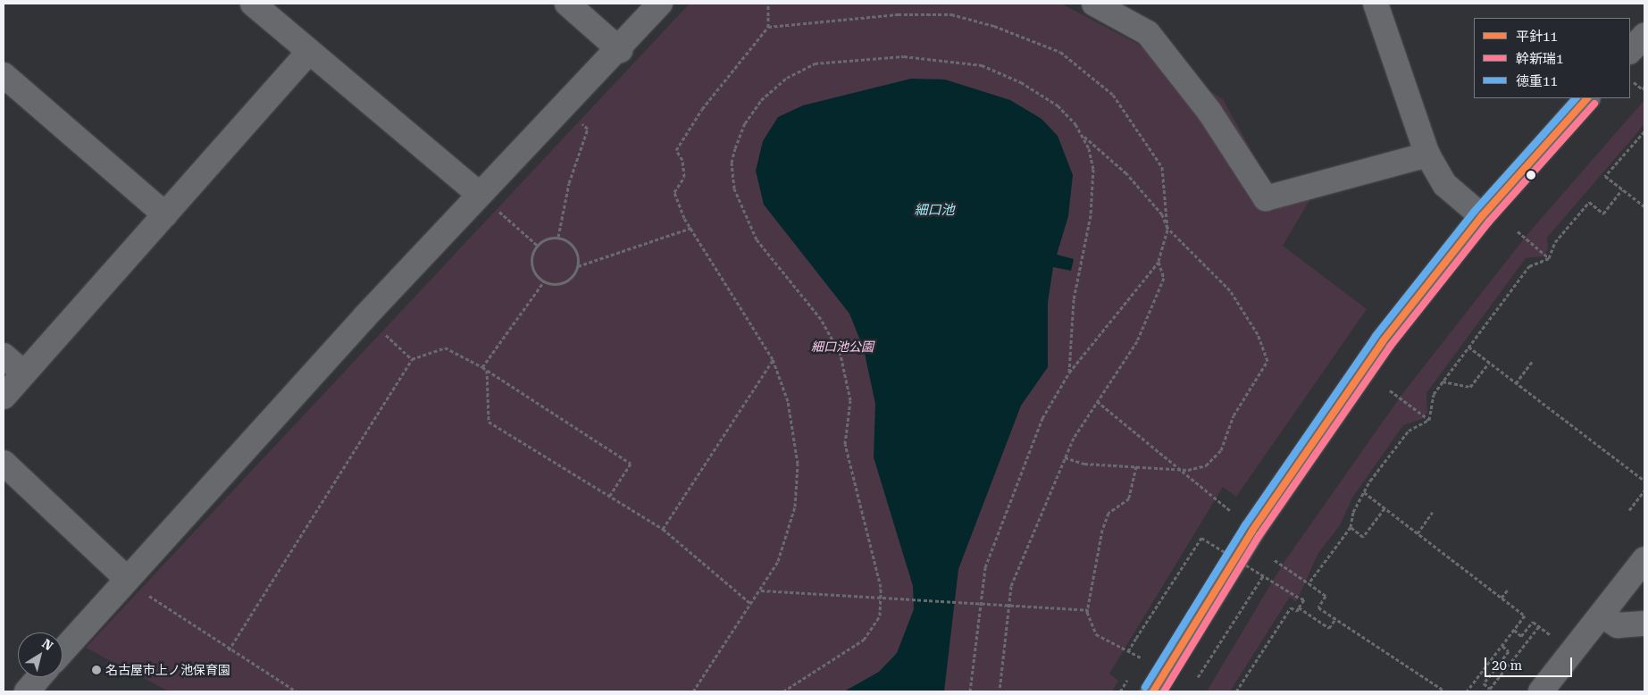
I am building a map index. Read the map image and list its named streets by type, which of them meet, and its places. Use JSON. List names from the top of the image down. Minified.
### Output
{"water":["細口池"],"parks":["細口池公園"],"places":["名古屋市上ノ池保育園"],"lines":["transit line 平針11","transit line 徳重11","transit line 幹新瑞1"],"legend":["平針11","幹新瑞1","徳重11"],"scale_bar":"20 m","north":"top right"}
